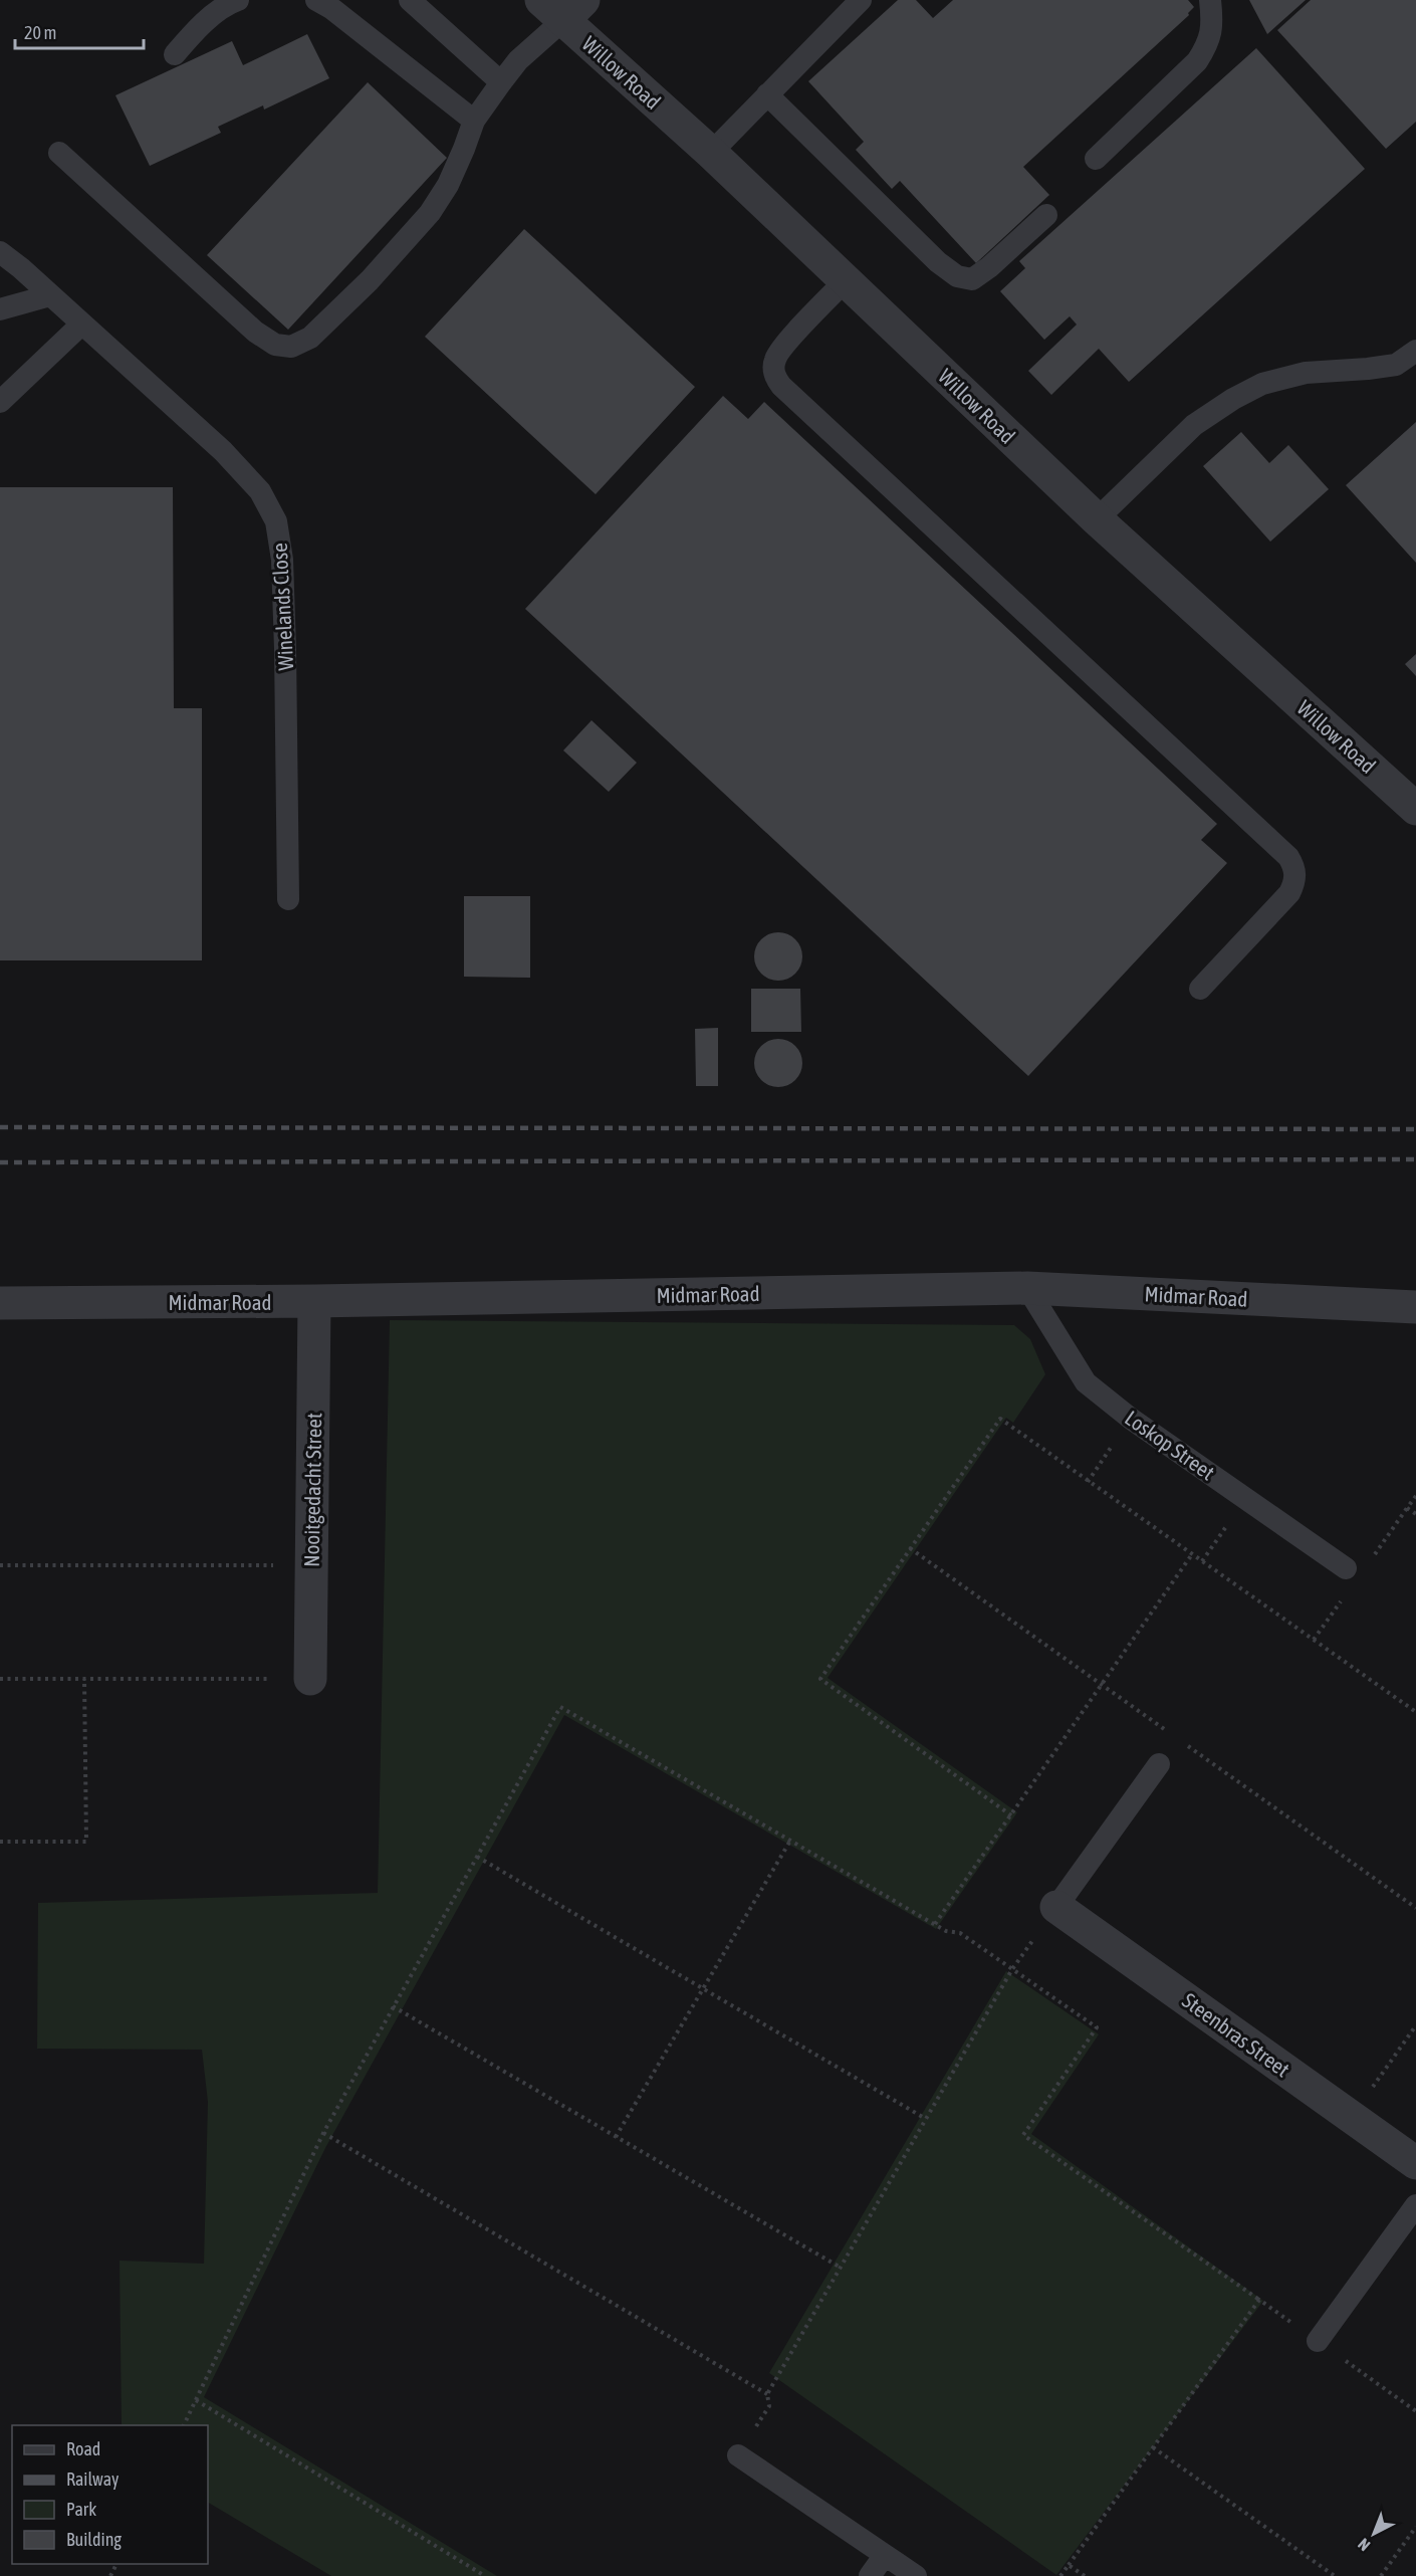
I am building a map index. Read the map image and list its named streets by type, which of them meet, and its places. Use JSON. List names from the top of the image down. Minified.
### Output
{"streets":{"street":["Willow Road","Midmar Road","Nooitgedacht Street","Steenbras Street"],"lane":["Winelands Close","Loskop Street"]},"crossings":[["Midmar Road","Loskop Street"],["Midmar Road","Nooitgedacht Street"]],"legend":["Road","Railway","Park","Building"],"scale_bar":"20 m","north":"bottom left"}
